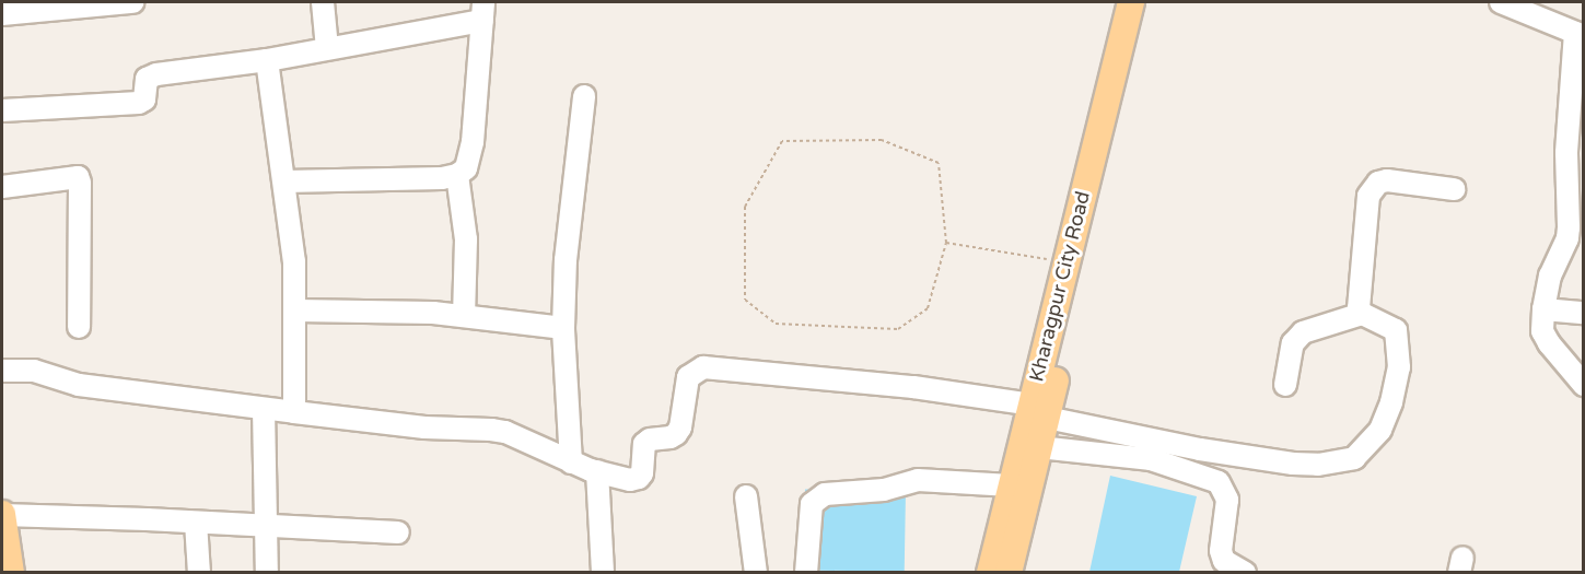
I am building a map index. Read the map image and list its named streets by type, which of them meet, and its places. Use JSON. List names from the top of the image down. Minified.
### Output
{"streets":{"main road":["Kharagpur City Road"]}}
